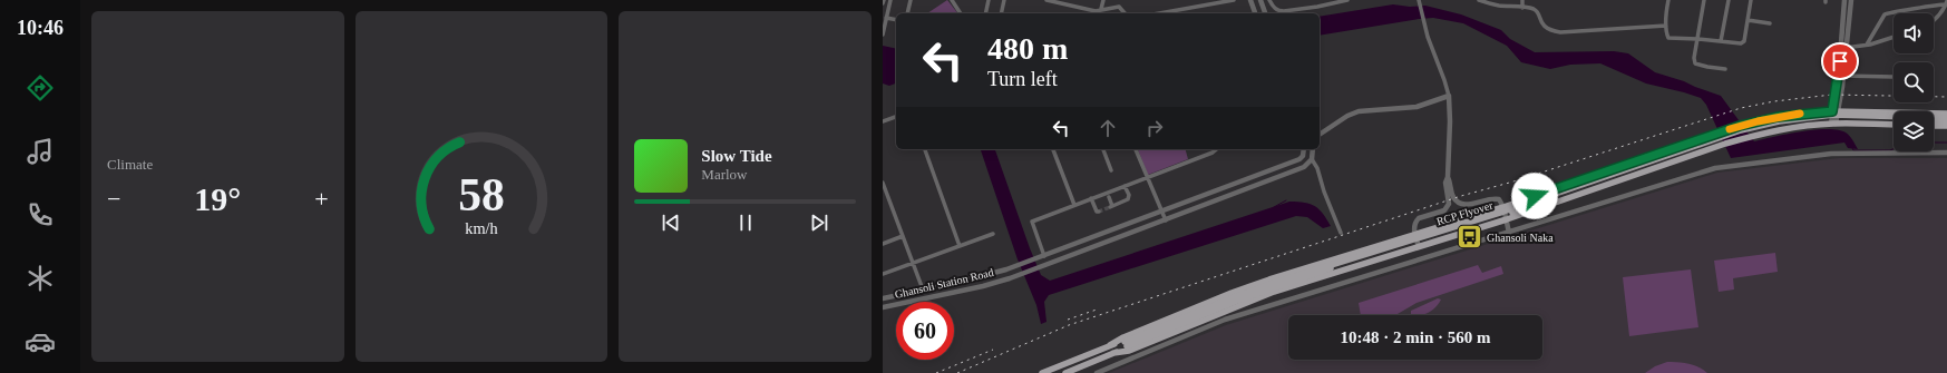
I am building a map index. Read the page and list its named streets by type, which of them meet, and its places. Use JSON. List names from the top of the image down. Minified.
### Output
{"streets":{"main road":["RCP Flyover"],"street":["Ghansoli Station Road"]},"places":{"bus stop":["Ghansoli Naka"]},"page":{"tabs":"10:46","tile":"Climate","turn":["480 m","Turn left"],"song":["Slow Tide","Marlow"],"heat":["−","19°","+"],"limit":"60","trip":"10:48 · 2 min · 560 m","gauge":["58","km/h"]}}
